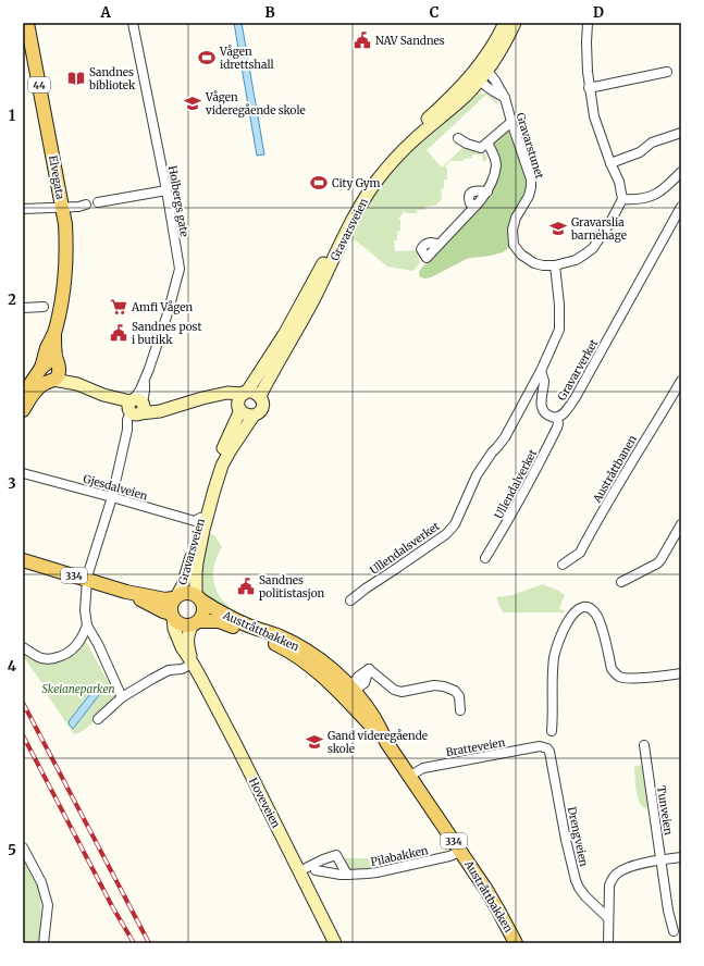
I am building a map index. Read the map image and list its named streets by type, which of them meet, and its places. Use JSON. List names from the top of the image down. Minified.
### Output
{"streets":{"main road":["44","Elvegata","Gravarsveien","334","Austråttbakken","Hoveveien"],"street":["Gravarstunet","Holbergs gate","Gravarverket","Austråttbanen","Ullendalverket","Gjesdalveien","Ullendalsverket","Bratteveien","Tunveien","Drengveien","Pilabakken"]},"crossings":[["Gravarstunet","Gravarsveien"],["Gravarsveien","Gjesdalveien"],["Gravarsveien","334"],["Gravarsveien","Austråttbakken"],["Gravarsveien","Hoveveien"],["Gravarverket","Ullendalverket"],["Gravarverket","Ullendalsverket"],["334","Austråttbakken"],["334","Hoveveien"],["Austråttbakken","Bratteveien"],["Austråttbakken","Hoveveien"],["Bratteveien","Drengveien"]],"parks":["Skeianeparken"],"places":{"public building":["NAV Sandnes","Sandnes post i butikk","Sandnes politistasjon"],"sports":["Vågen idrettshall","City Gym"],"library":["Sandnes bibliotek"],"school or university":["Vågen videregående skole","Gravarslia barnehage","Gand videregående skole"],"supermarket":["Amfi Vågen"]},"grid":{"columns":["A","B","C","D"],"rows":["1","2","3","4","5"]}}
